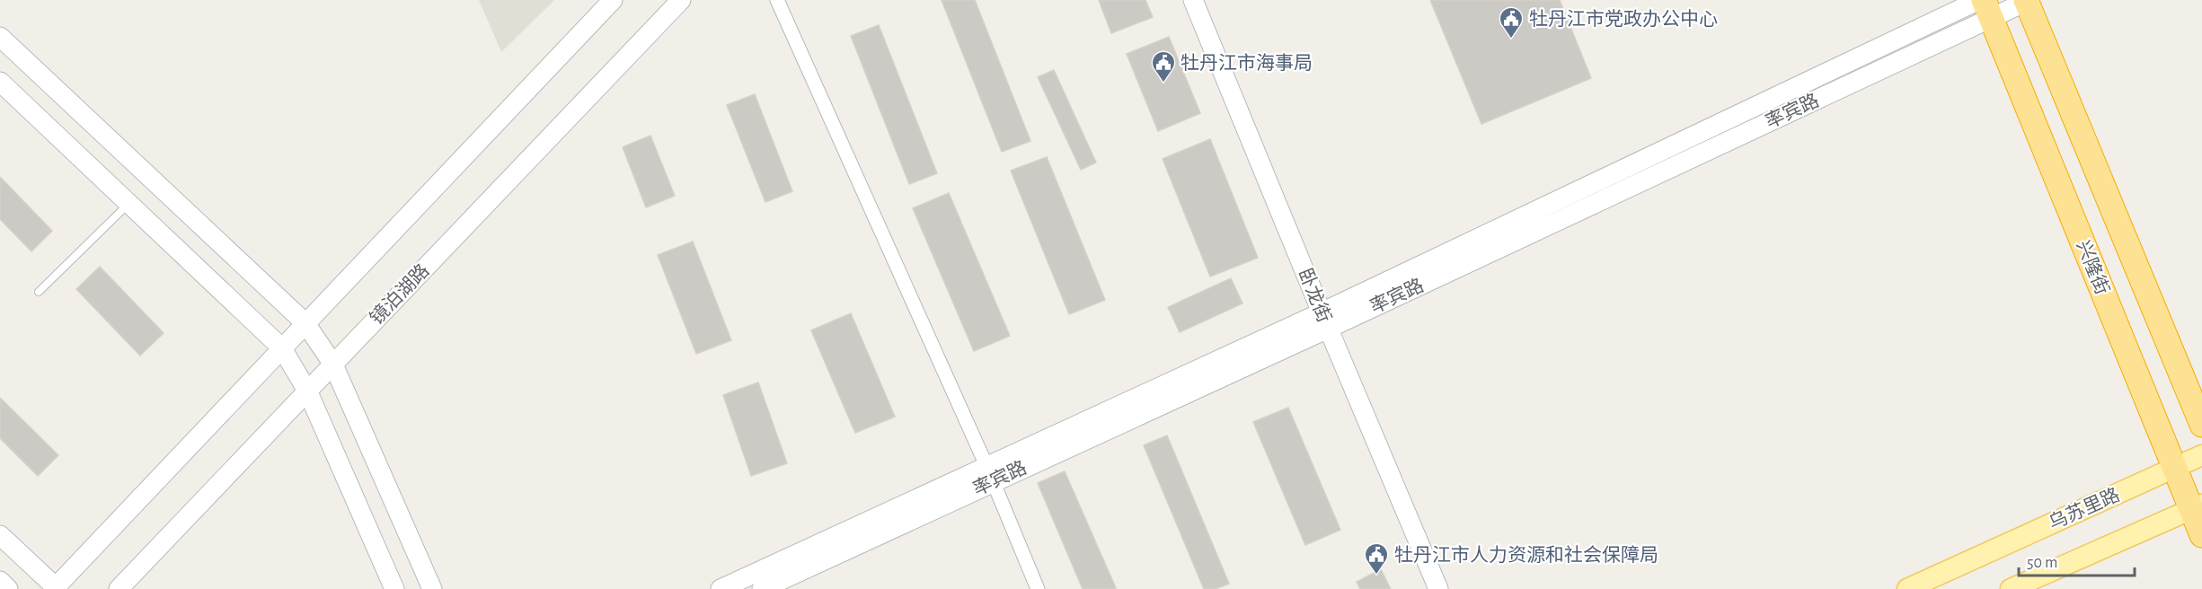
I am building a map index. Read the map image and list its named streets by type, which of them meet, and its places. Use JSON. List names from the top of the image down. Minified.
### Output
{"streets":{"highway":["兴隆街"],"main road":["率宾路","镜泊湖路","卧龙街","乌苏里路"]},"crossings":[["率宾路","兴隆街"],["率宾路","卧龙街"],["兴隆街","乌苏里路"]],"places":{"public building":["牡丹江市党政办公中心","牡丹江市海事局","牡丹江市人力资源和社会保障局"]},"scale_bar":"50 m"}
